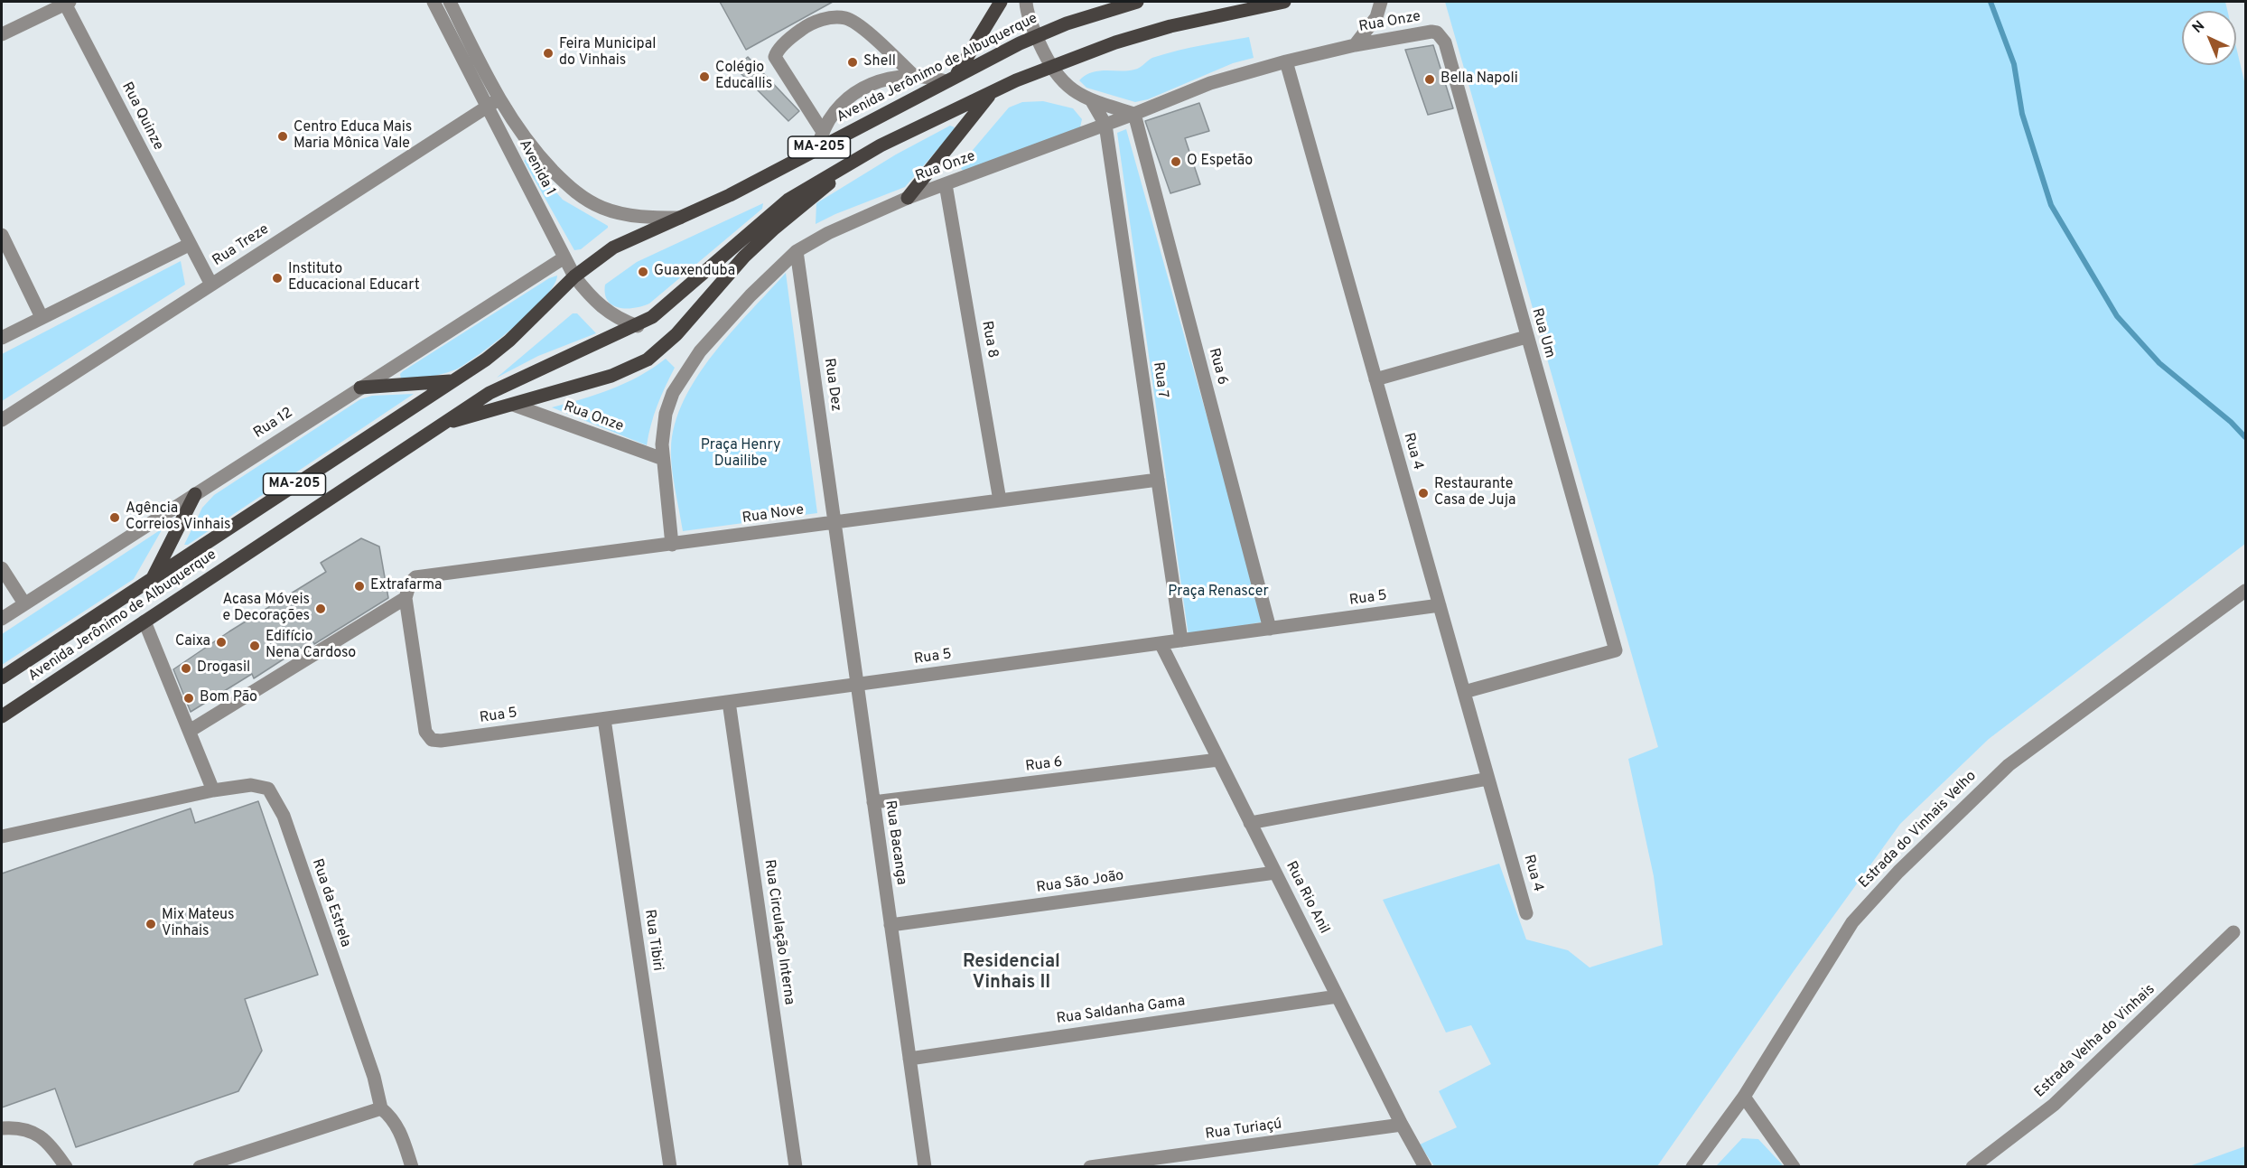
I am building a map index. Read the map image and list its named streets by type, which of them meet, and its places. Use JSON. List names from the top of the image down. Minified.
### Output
{"streets":{"main road":["Avenida Jerônimo de Albuquerque","MA-205"],"street":["Rua Onze","Rua Quinze","Avenida 1","Rua Treze","Rua Um","Rua 8","Rua 6","Rua 7","Rua Dez","Rua 12","Rua 4","Rua Nove","Rua 5","Estrada do Vinhais Velho","Rua Bacanga","Rua São João","Rua Rio Anil","Rua da Estrela","Rua Circulação Interna","Rua Tibiri","Rua Saldanha Gama","Estrada Velha do Vinhais","Rua Turiaçú"]},"crossings":[["Rua Onze","Rua Um"],["Rua Onze","Rua 8"],["Rua Onze","Rua 6"],["Rua Onze","Rua 7"],["Rua Onze","Rua Dez"],["Rua Onze","Rua 4"],["Rua Onze","Rua Nove"],["Avenida Jerônimo de Albuquerque","Avenida 1"],["Rua Quinze","Rua Treze"],["Avenida 1","Rua Treze"],["Avenida 1","Rua 12"],["Rua Um","Rua 4"],["Rua 8","Rua Nove"],["Rua 6","Rua 5"],["Rua 6","Rua Bacanga"],["Rua 6","Rua Rio Anil"],["Rua 7","Rua Nove"],["Rua 7","Rua 5"],["Rua Dez","Rua Nove"],["Rua Dez","Rua Bacanga"],["Rua 4","Rua 5"],["Rua Nove","Rua 5"],["Rua Nove","Rua Bacanga"],["Rua 5","Rua Bacanga"],["Rua 5","Rua Rio Anil"],["Rua 5","Rua Circulação Interna"],["Rua 5","Rua Tibiri"],["Rua Bacanga","Rua São João"],["Rua Bacanga","Rua Saldanha Gama"],["Rua São João","Rua Rio Anil"],["Rua Rio Anil","Rua Saldanha Gama"],["Rua Rio Anil","Rua Turiaçú"]],"districts":["Residencial Vinhais II"],"parks":["Praça Henry Duailibe","Praça Renascer"],"places":["Feira Municipal do Vinhais","Shell","Colégio Educallis","Bella Napoli","Centro Educa Mais Maria Mônica Vale","O Espetão","Guaxenduba","Instituto Educacional Educart","Restaurante Casa de Juja","Agência Correios Vinhais","Extrafarma","Acasa Móveis e Decorações","Caixa","Edifício Nena Cardoso","Drogasil","Bom Pão","Mix Mateus Vinhais"],"north":"top left"}
